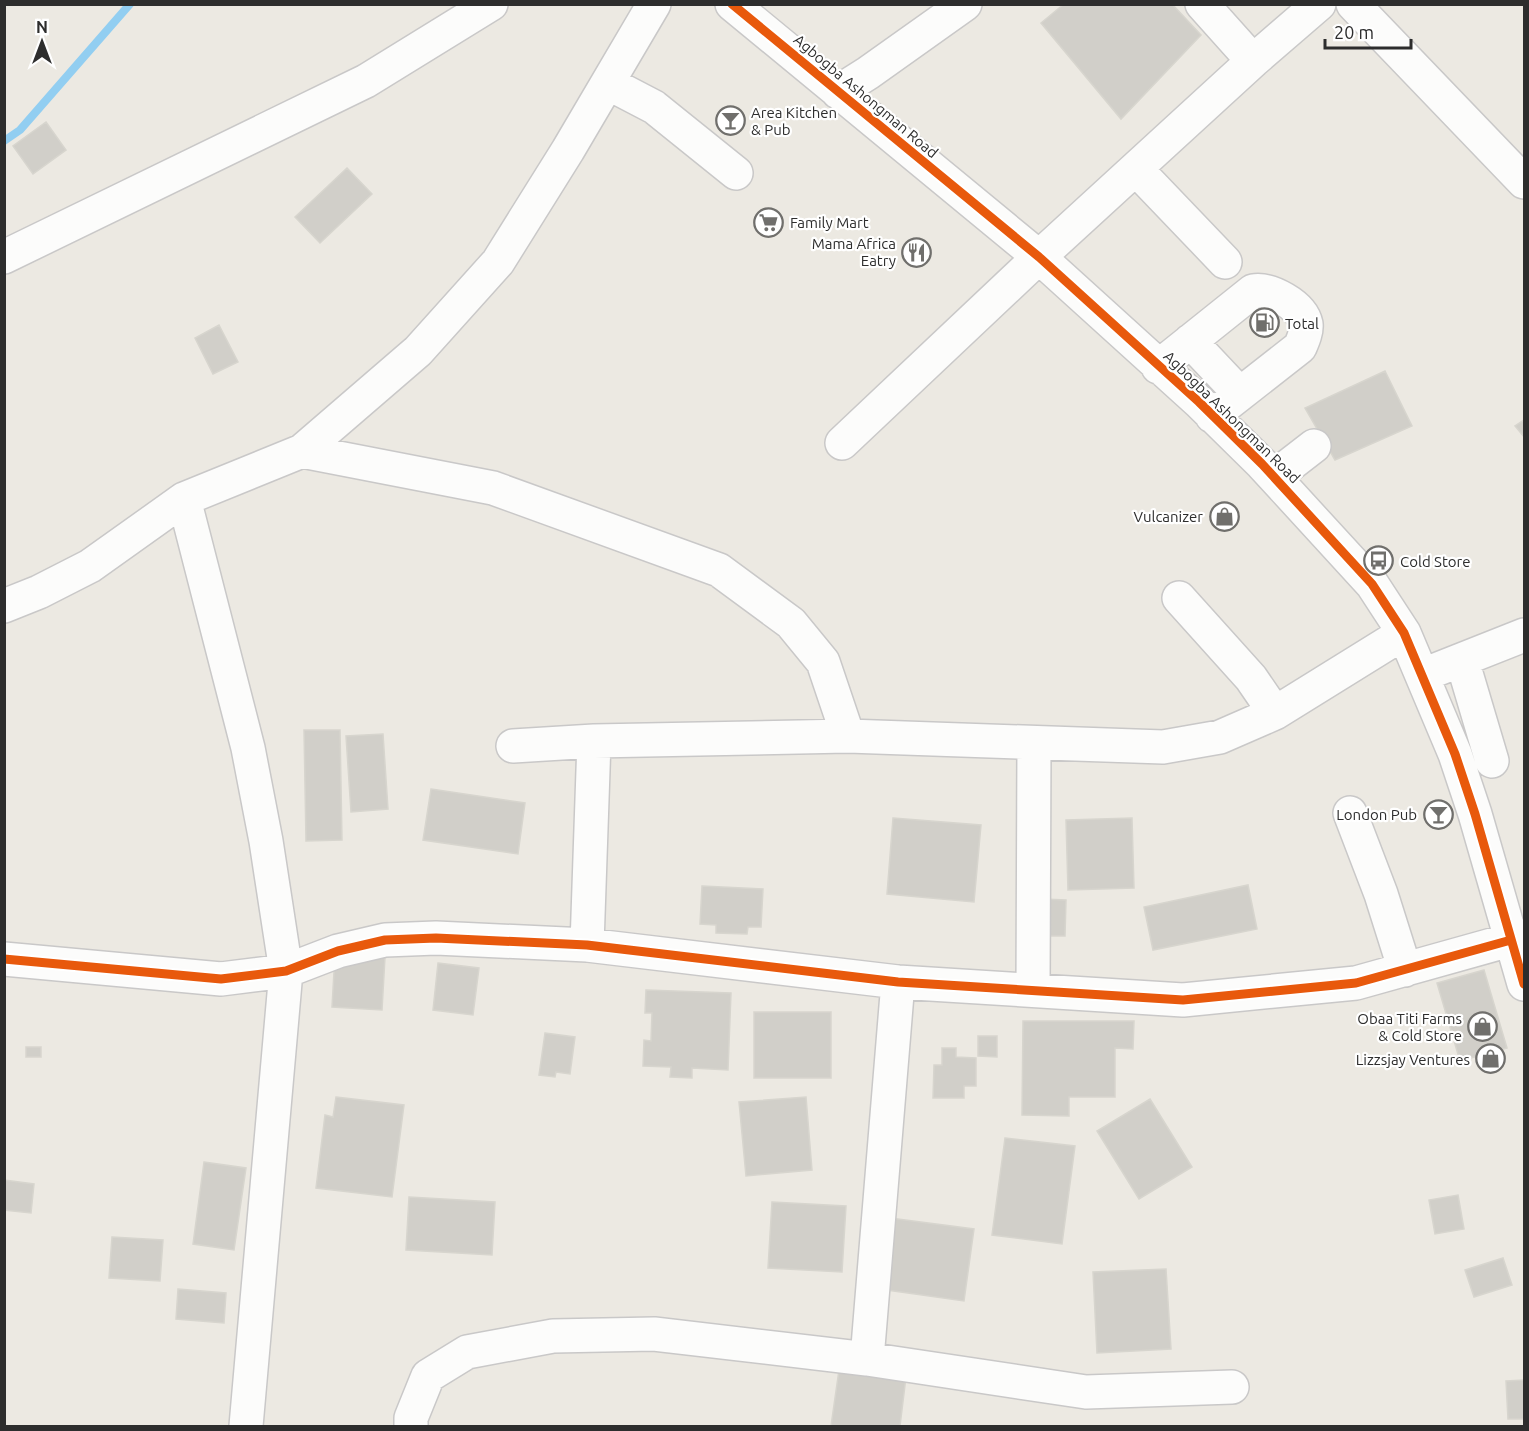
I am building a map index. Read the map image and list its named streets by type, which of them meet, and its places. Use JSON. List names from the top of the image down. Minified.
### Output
{"streets":{"street":["Agbogba Ashongman Road"]},"places":{"bar":["Area Kitchen & Pub","London Pub"],"supermarket":["Family Mart"],"restaurant":["Mama Africa Eatry"],"fuel station":["Total"],"shop":["Vulcanizer","Obaa Titi Farms & Cold Store","Lizzsjay Ventures"],"bus stop":["Cold Store"]},"scale_bar":"20 m","north":"top"}
